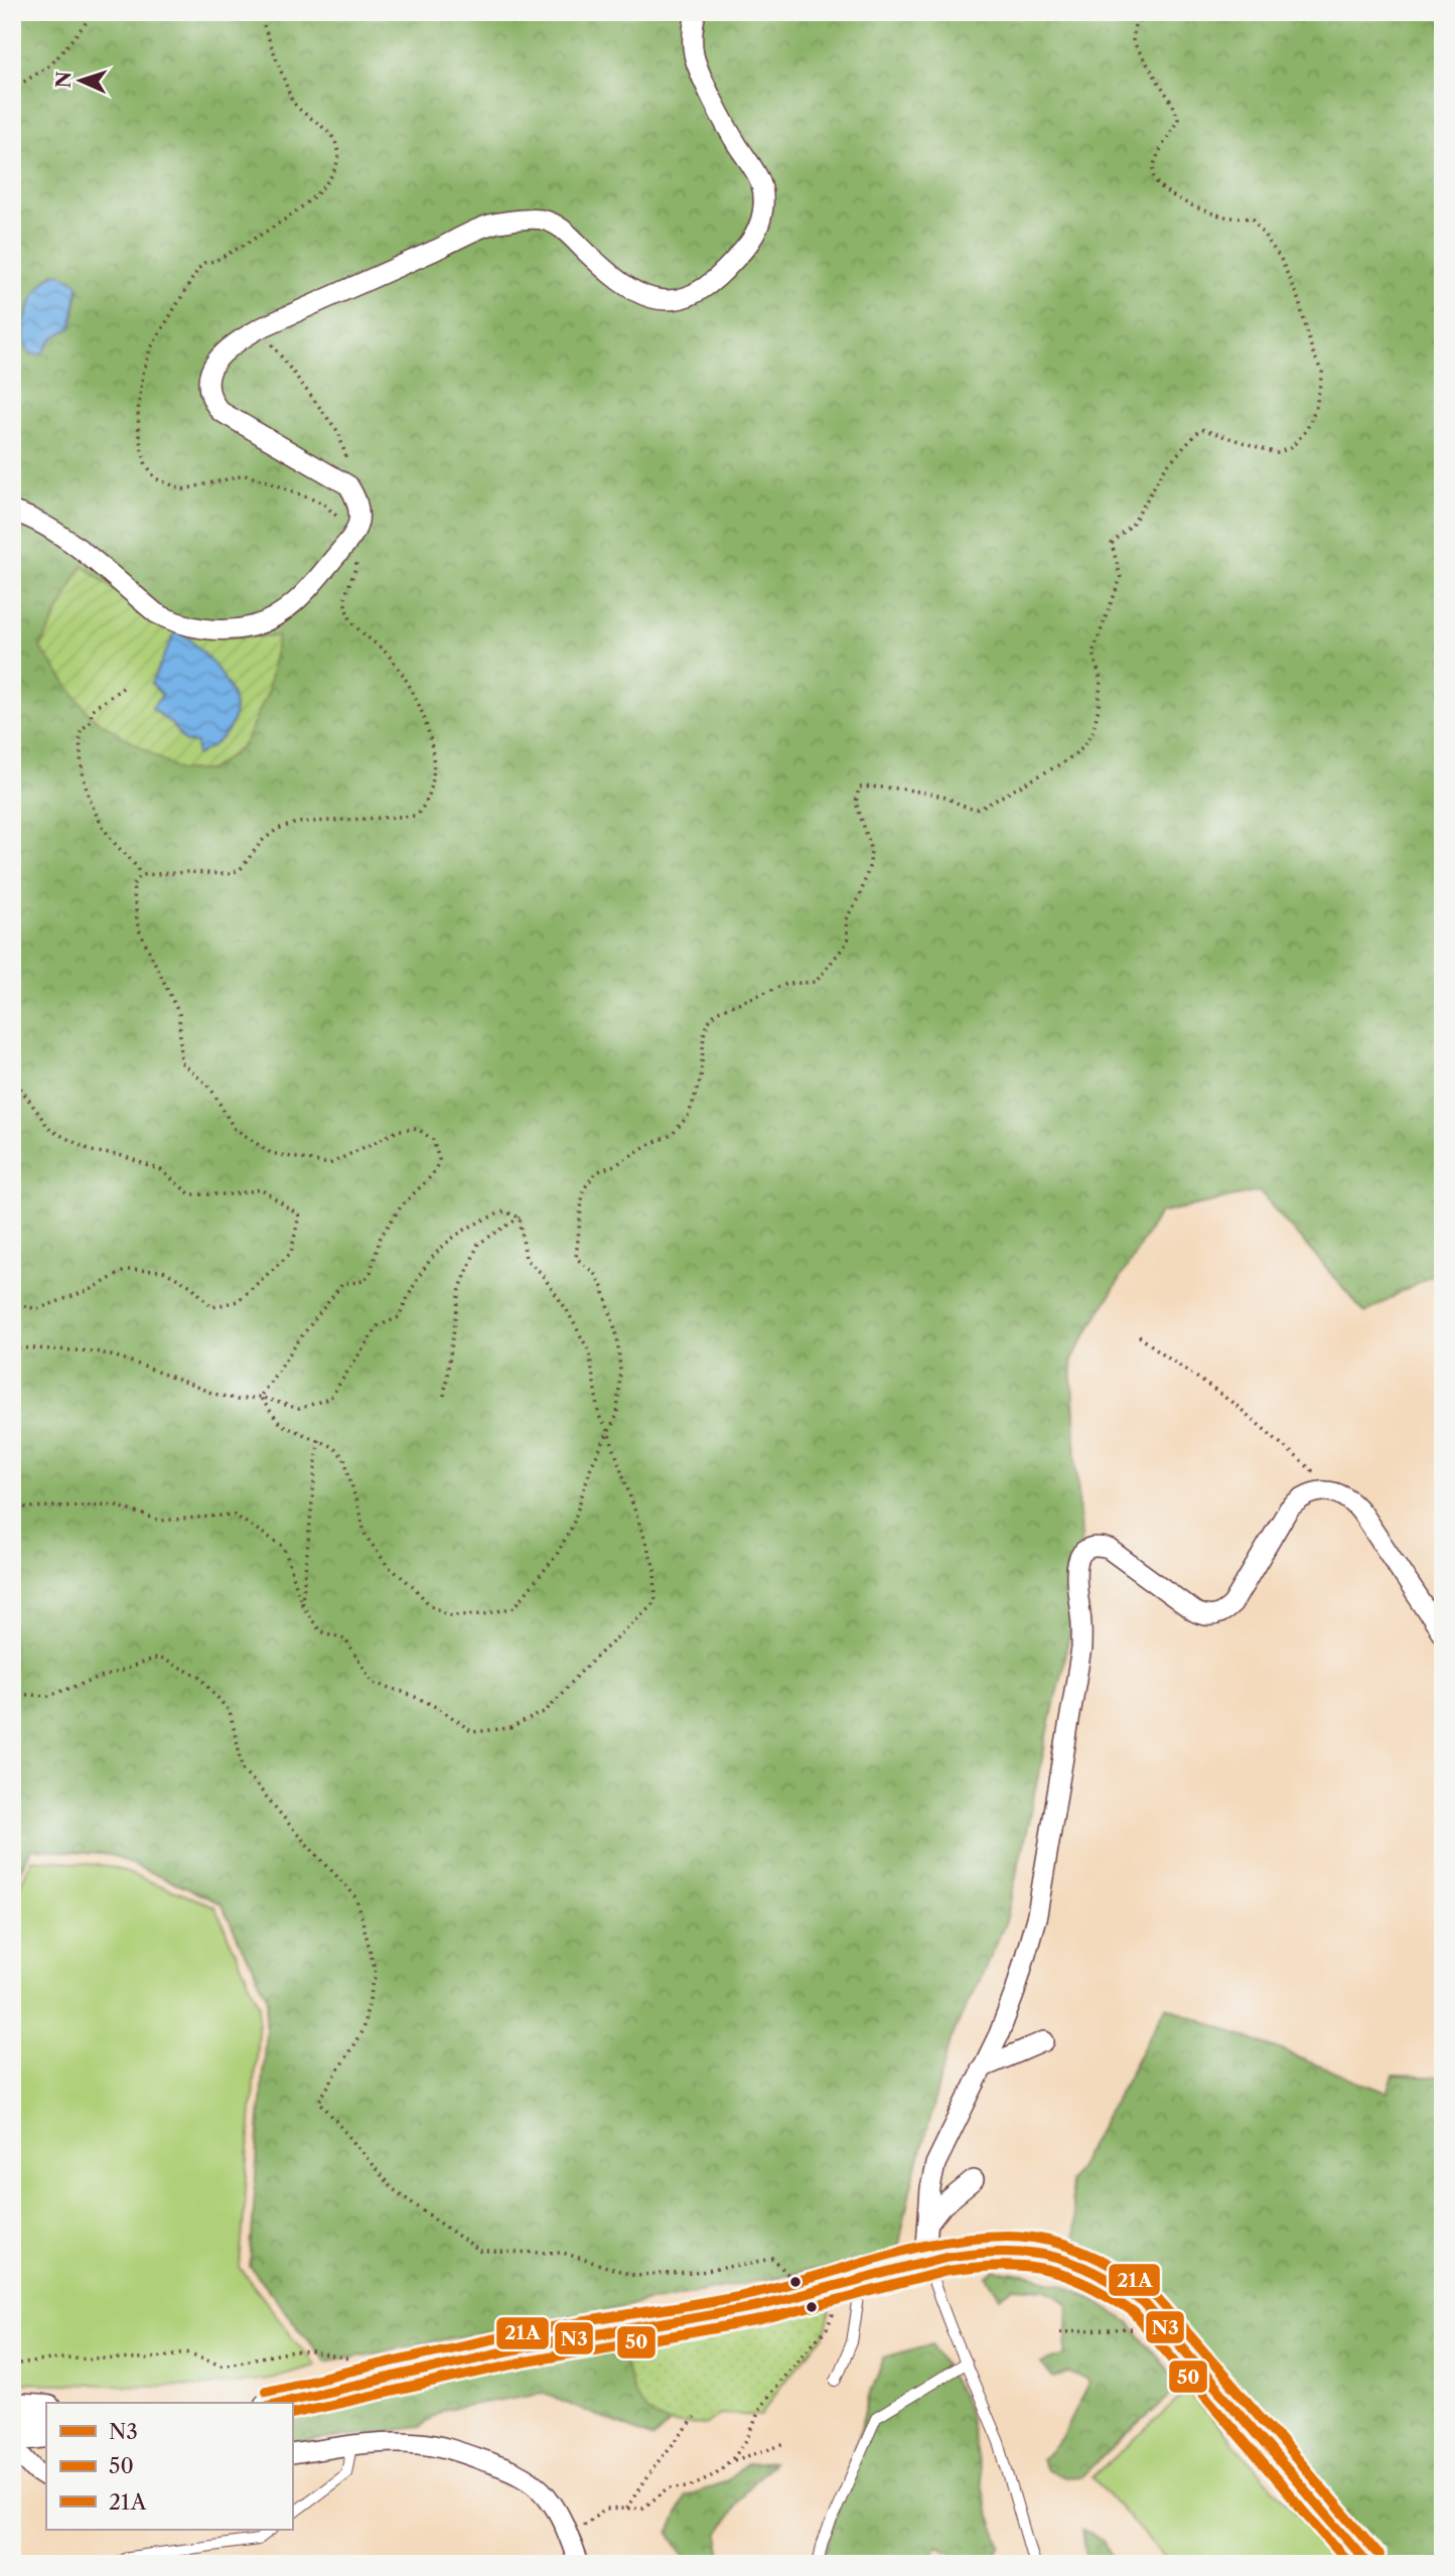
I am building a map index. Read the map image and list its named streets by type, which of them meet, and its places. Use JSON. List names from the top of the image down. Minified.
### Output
{"lines":["transit line 21A","transit line N3","transit line 50"],"legend":["N3","50","21A"],"north":"left"}
